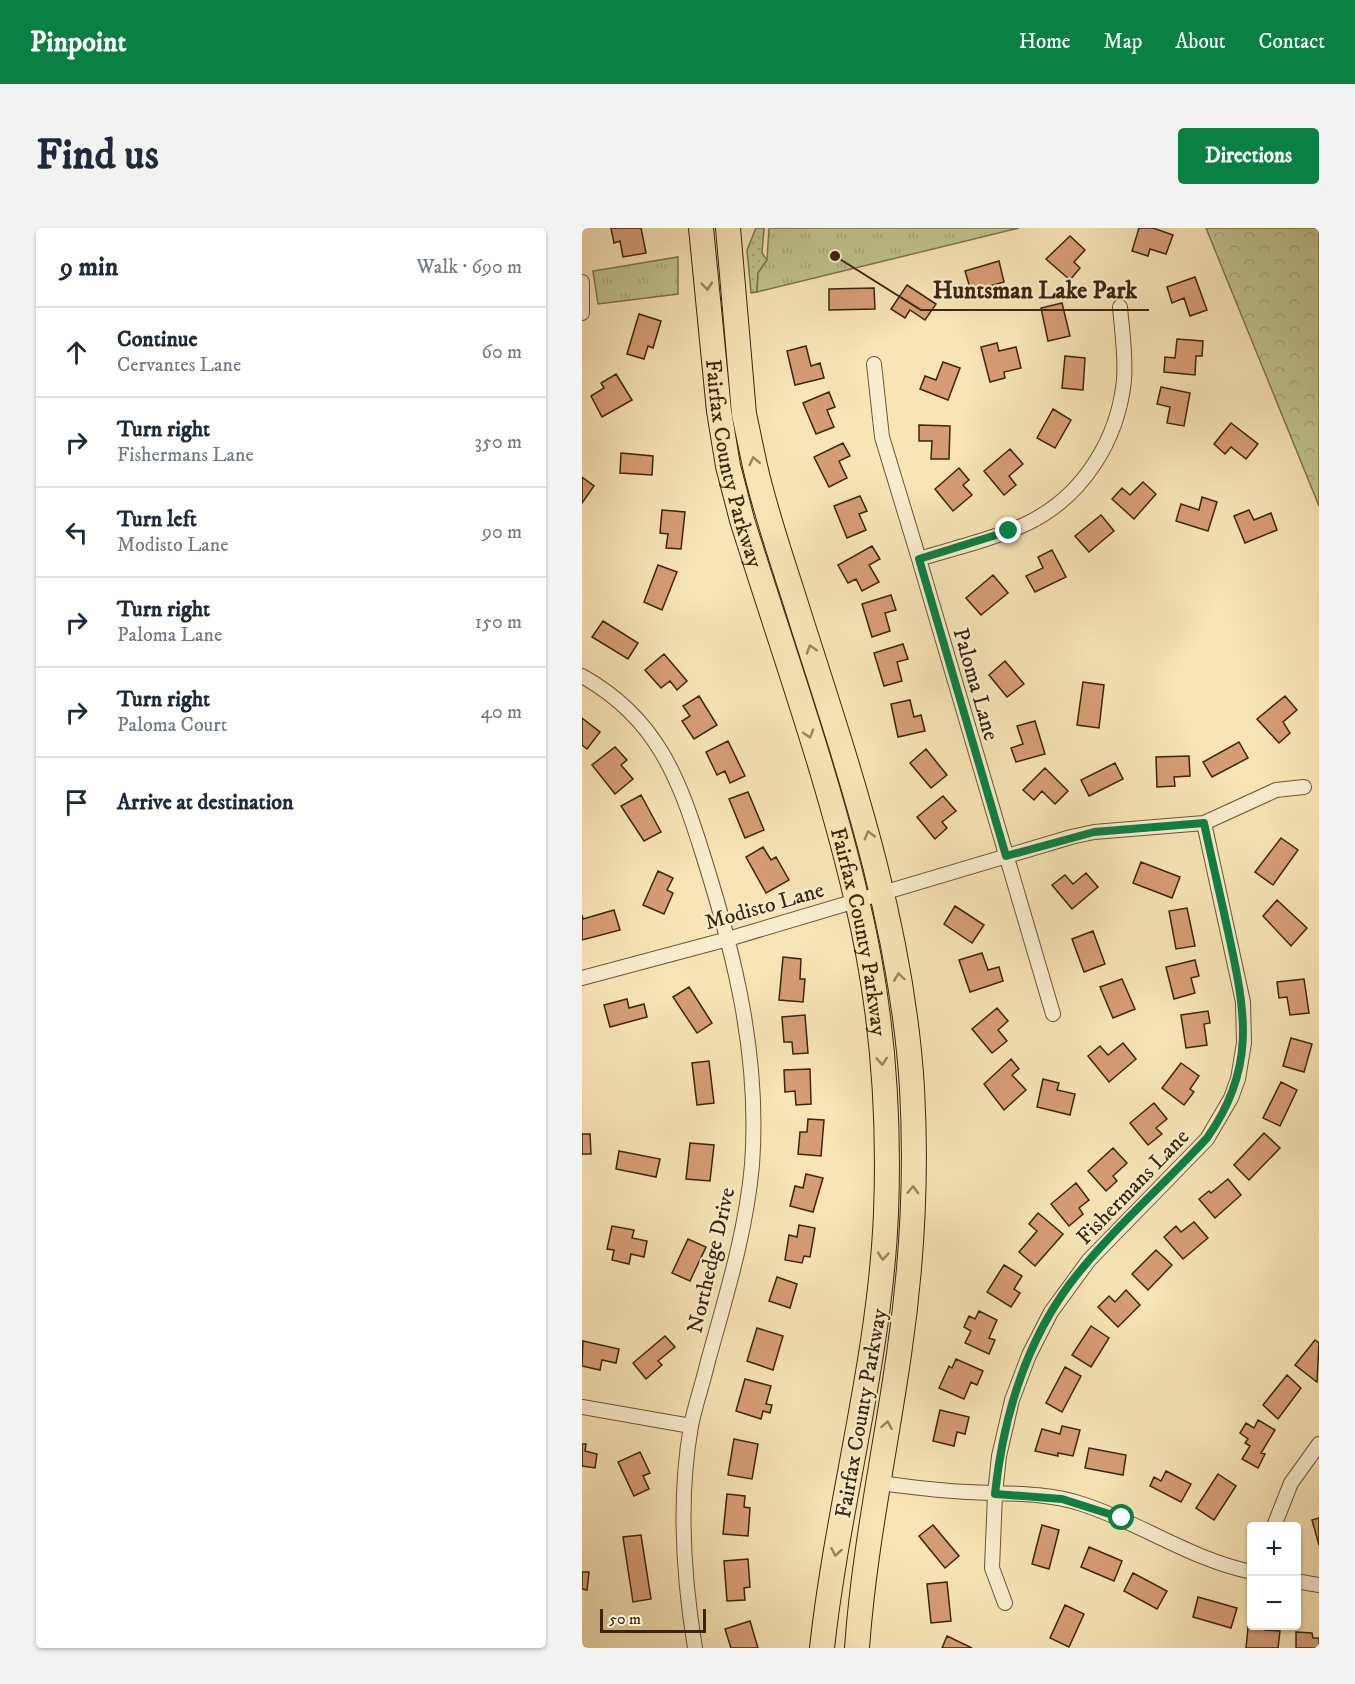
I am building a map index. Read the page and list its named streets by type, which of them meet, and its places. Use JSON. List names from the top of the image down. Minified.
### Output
{"streets":{"highway":["Fairfax County Parkway"],"street":["Paloma Lane","Modisto Lane","Fishermans Lane","Northedge Drive"]},"crossings":[["Fairfax County Parkway","Modisto Lane"],["Paloma Lane","Modisto Lane"],["Modisto Lane","Fishermans Lane"],["Modisto Lane","Northedge Drive"]],"places":["Huntsman Lake Park"],"scale_bar":"50 m","page":{"header":"Pinpoint","nav":["Home","Map","About","Contact"],"buttons":"Directions","title":"Find us","heading":["9 min","Walk · 690 m"],"list":[["Continue","Cervantes Lane","60 m"],["Turn right","Fishermans Lane","350 m"],["Turn left","Modisto Lane","90 m"],["Turn right","Paloma Lane","150 m"],["Turn right","Paloma Court","40 m"],"Arrive at destination"],"map_buttons":["+","−"],"scale":"50 m"}}
